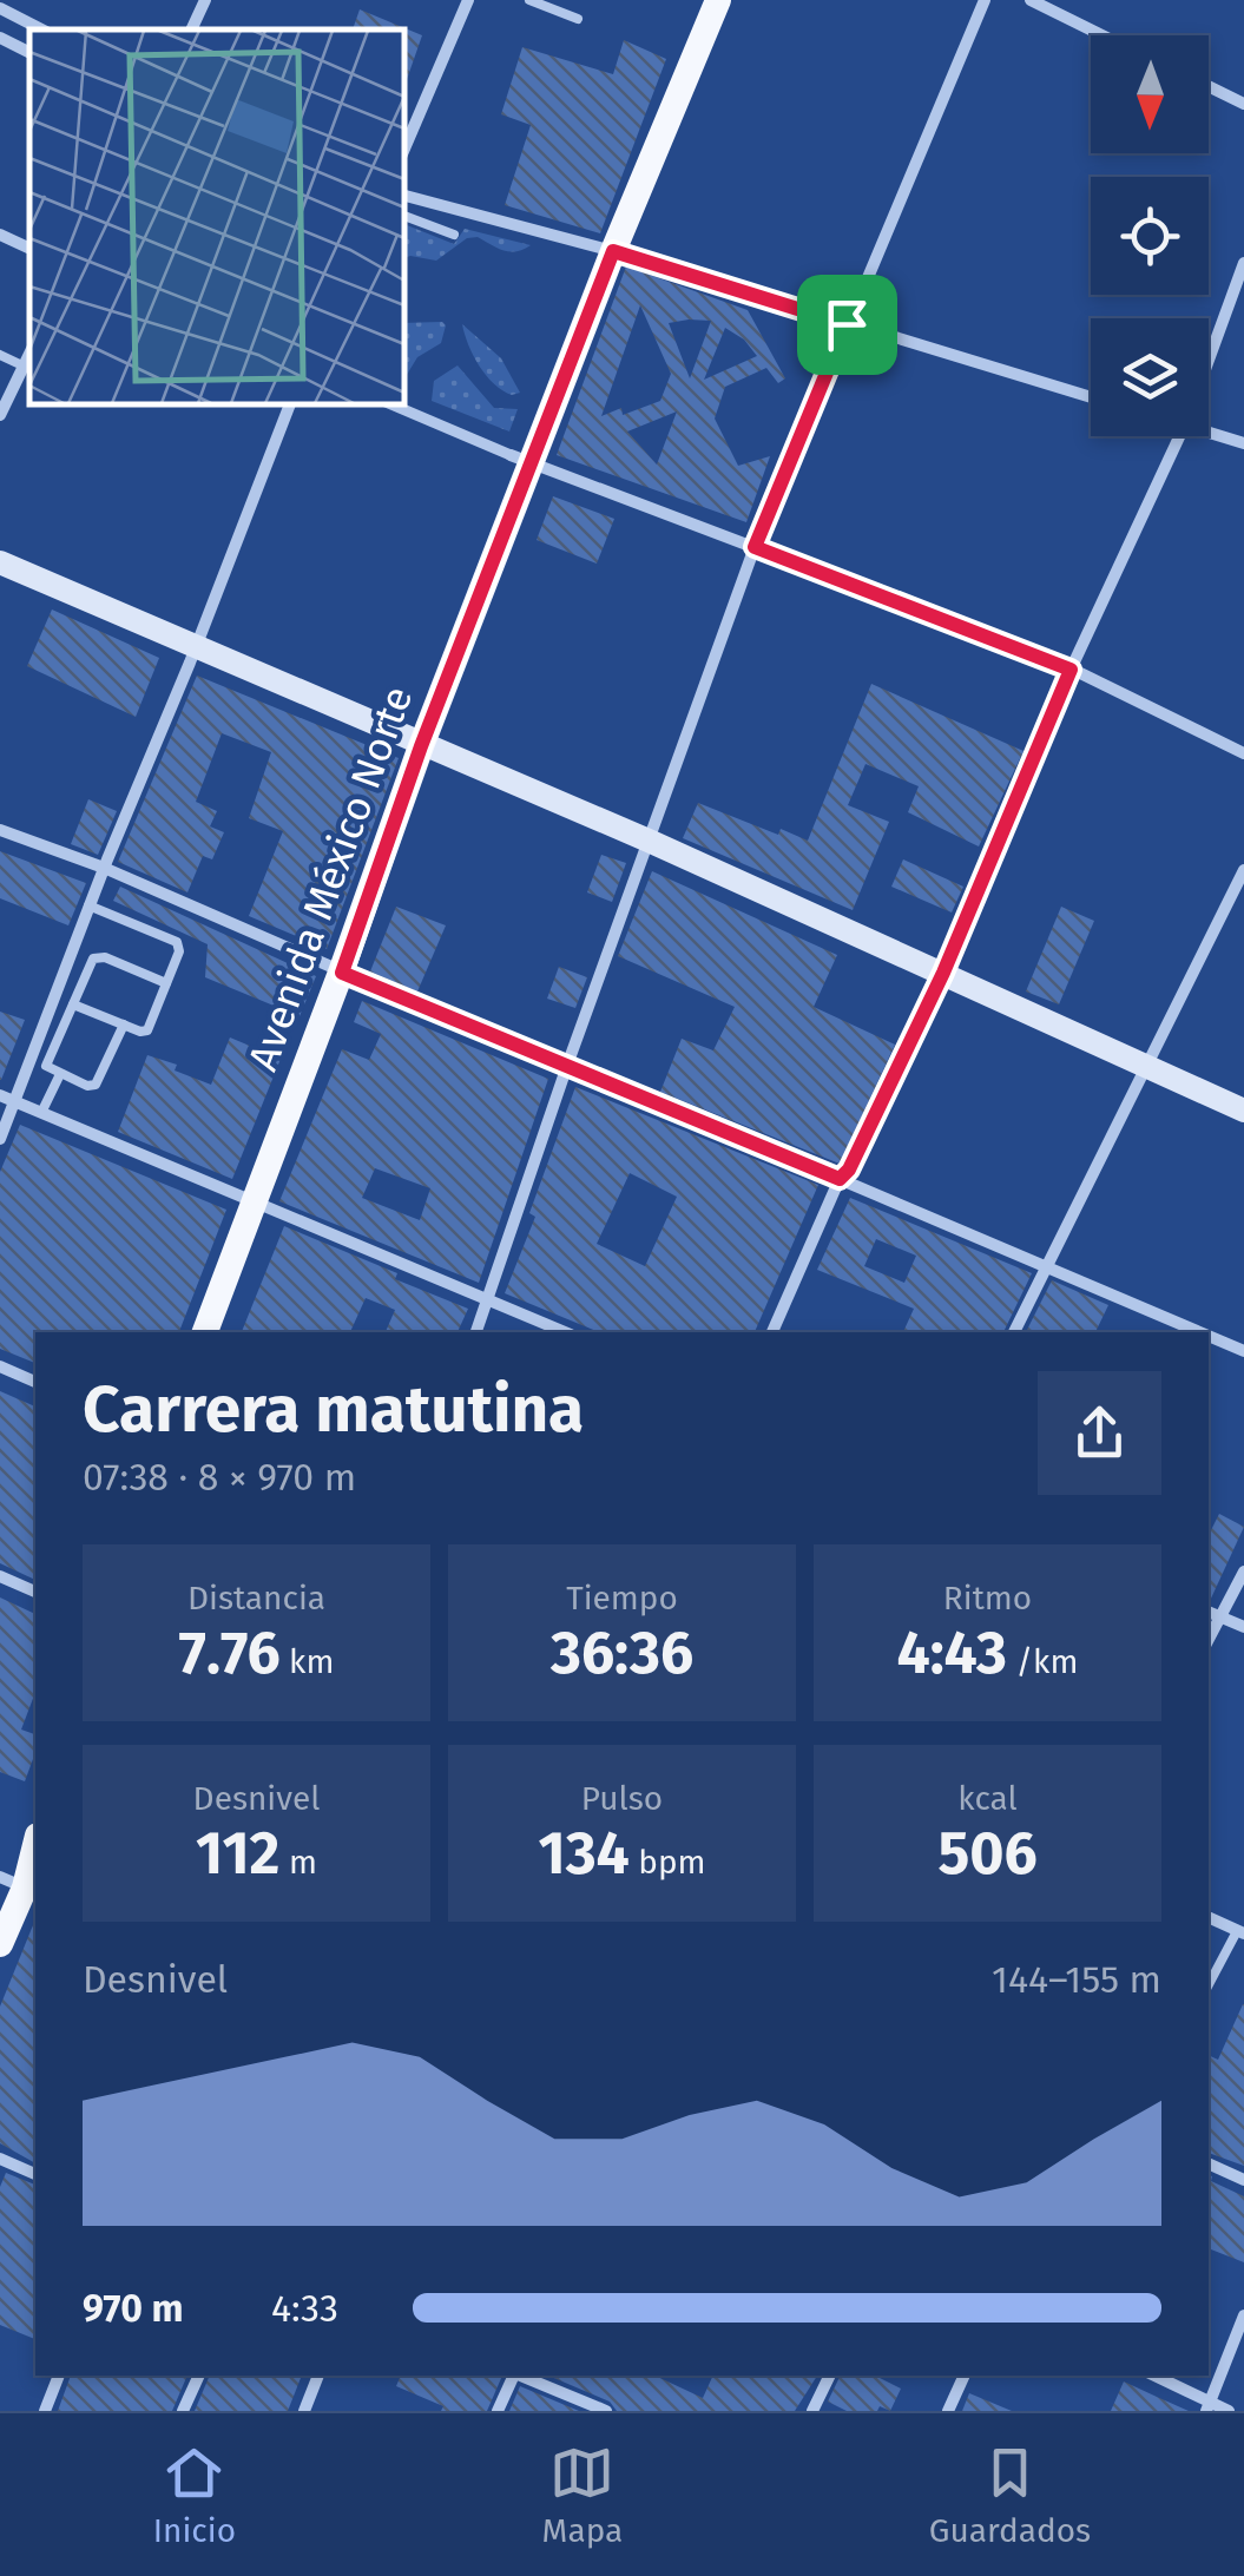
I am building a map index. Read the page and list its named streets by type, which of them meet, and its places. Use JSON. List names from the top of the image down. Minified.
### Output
{"streets":{"main road":["Avenida México Norte"]},"north":"bottom","page":{"heading":["Carrera matutina","07:38 · 8 × 970 m"],"stats":[["Distancia","7.76 km"],["Tiempo","36:36"],["Ritmo","4:43 /km"],["Desnivel","112 m"],["Pulso","134 bpm"],["kcal","506"]],"chart":["Desnivel","144–155 m"],"list":[{"name":"970 m","note":"4:33"}],"tabs":["Inicio","Mapa","Guardados"]}}
